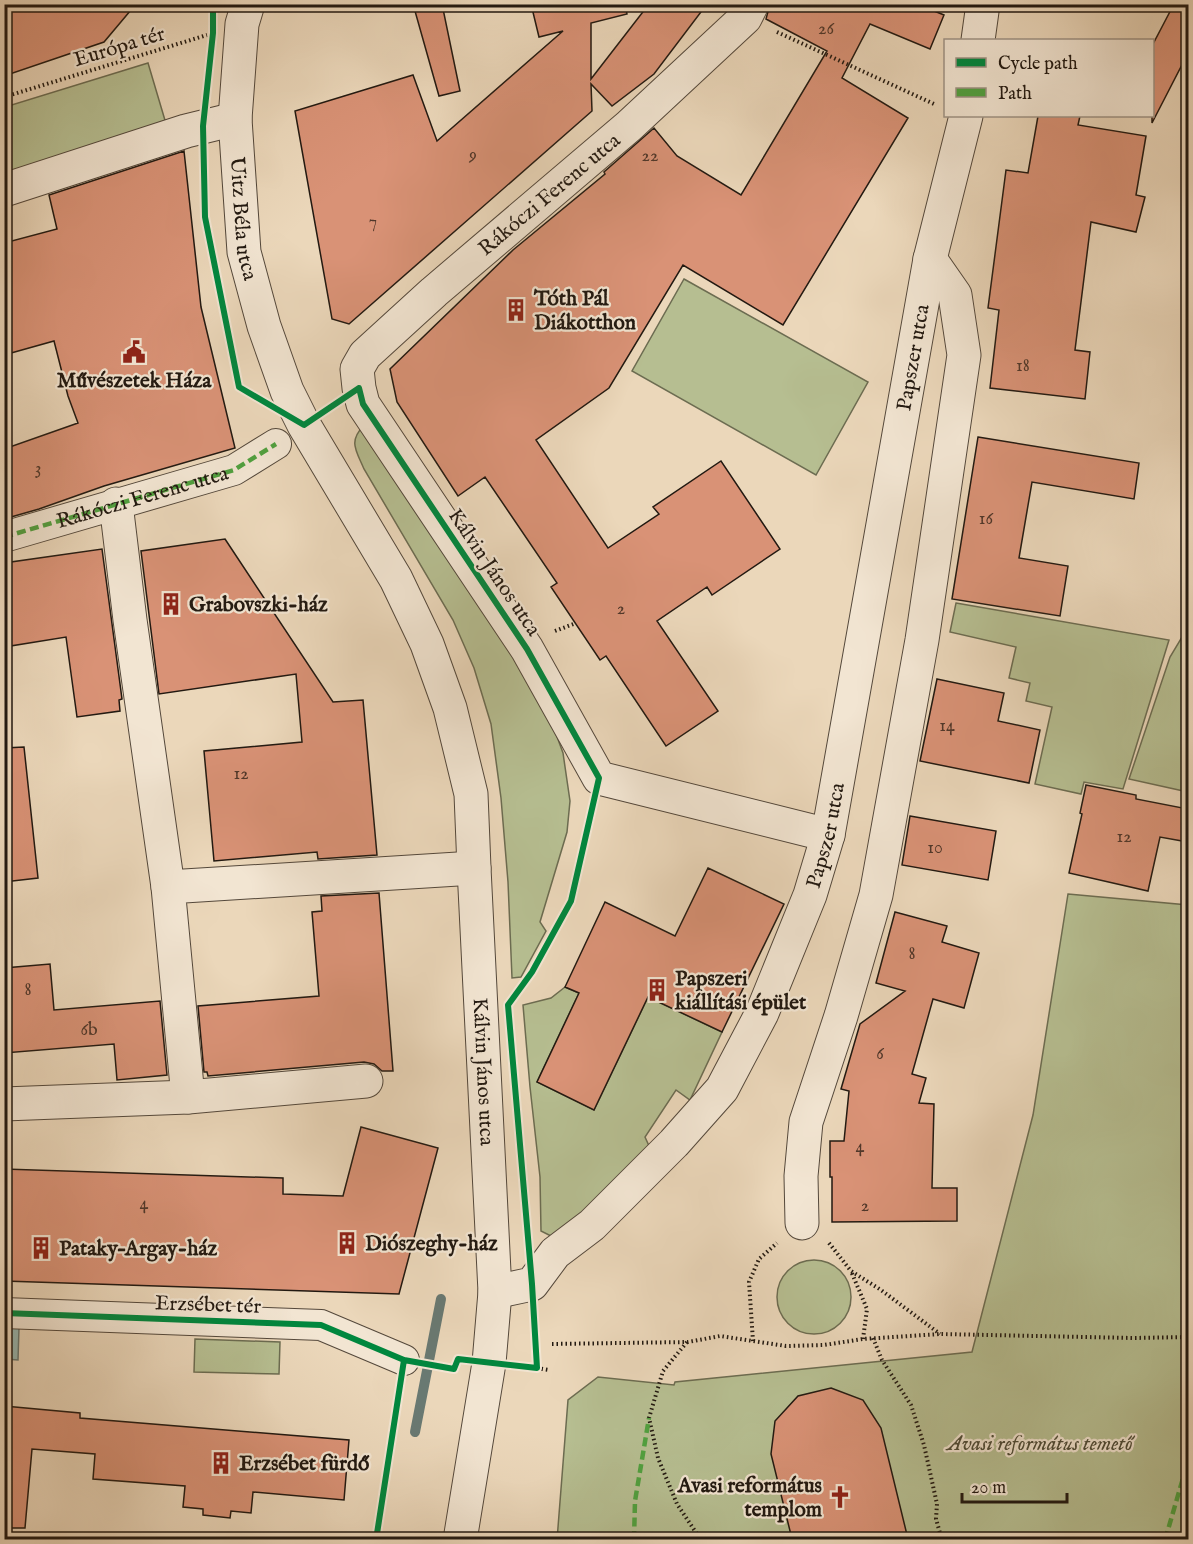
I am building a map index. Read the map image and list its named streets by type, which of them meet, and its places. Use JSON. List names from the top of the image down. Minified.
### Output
{"streets":{"street":["Rákóczi Ferenc utca","Uitz Béla utca","Papszer utca","Kálvin János utca","Erzsébet tér"],"path":["Európa tér"]},"crossings":[["Rákóczi Ferenc utca","Kálvin János utca"],["Uitz Béla utca","Kálvin János utca"],["Papszer utca","Kálvin János utca"]],"parks":["Avasi református temető"],"places":{"building":["Tóth Pál Diákotthon","Grabovszki-ház","Papszeri kiállítási épület","Diószeghy-ház","Pataky–Argay-ház","Erzsébet fürdő"],"public building":["Művészetek Háza"],"church":["Avasi református templom"]},"house_numbers":["26","9","22","7","18","3","16","2","14","12","12","10","8","8","6b","6","4","4","2"],"legend":["Cycle path","Path"],"scale_bar":"20 m"}
